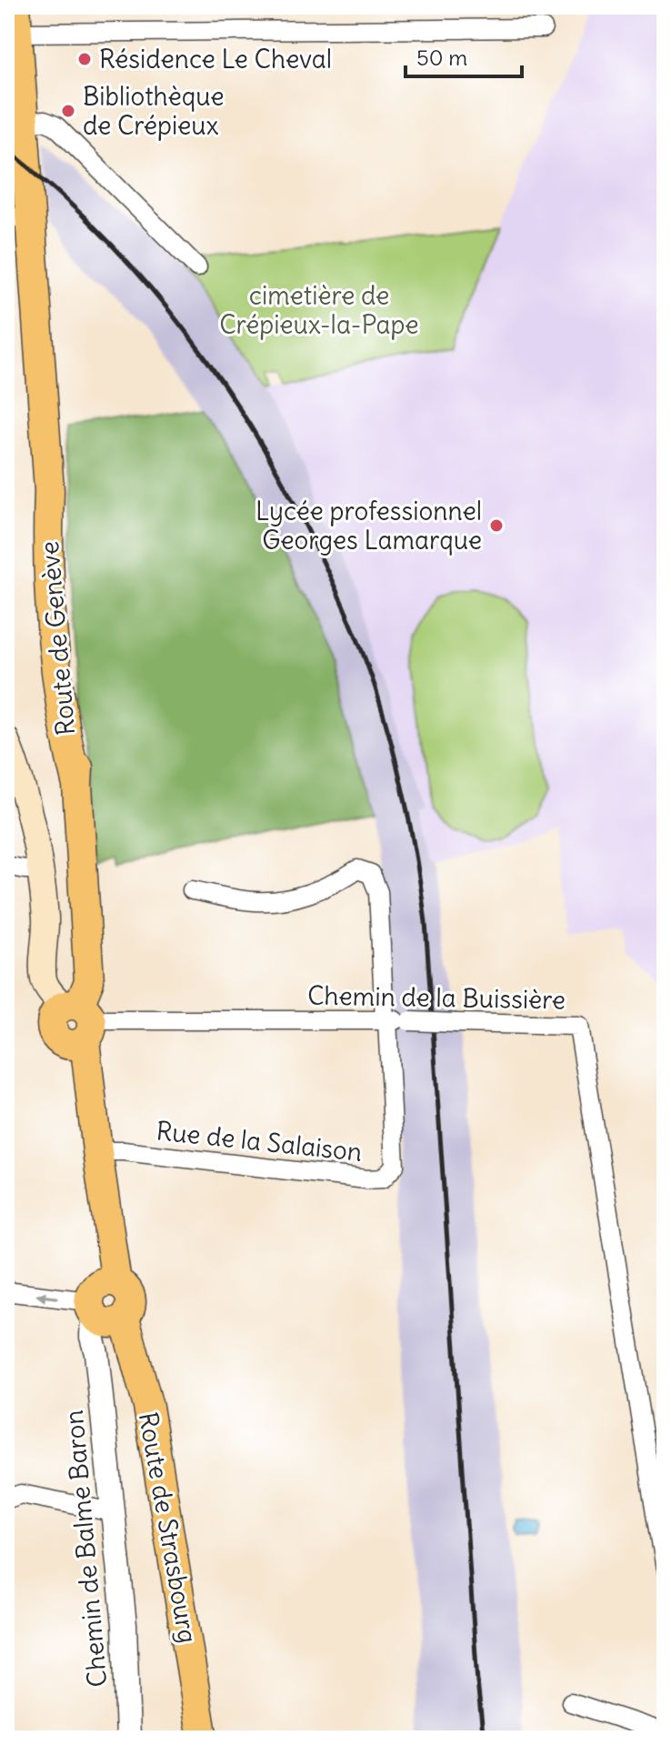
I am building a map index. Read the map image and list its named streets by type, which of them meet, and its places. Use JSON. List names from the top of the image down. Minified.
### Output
{"streets":{"main road":["Route de Genève","Route de Strasbourg"],"street":["Chemin de la Buissière","Rue de la Salaison","Chemin de Balme Baron"]},"crossings":[["Route de Genève","Chemin de la Buissière"],["Route de Genève","Rue de la Salaison"],["Route de Genève","Route de Strasbourg"],["Route de Genève","Chemin de Balme Baron"],["Chemin de la Buissière","Rue de la Salaison"],["Route de Strasbourg","Chemin de Balme Baron"]],"parks":["cimetière de Crépieux-la-Pape"],"places":["Résidence Le Cheval","Bibliothèque de Crépieux","Lycée professionnel Georges Lamarque"],"scale_bar":"50 m"}
